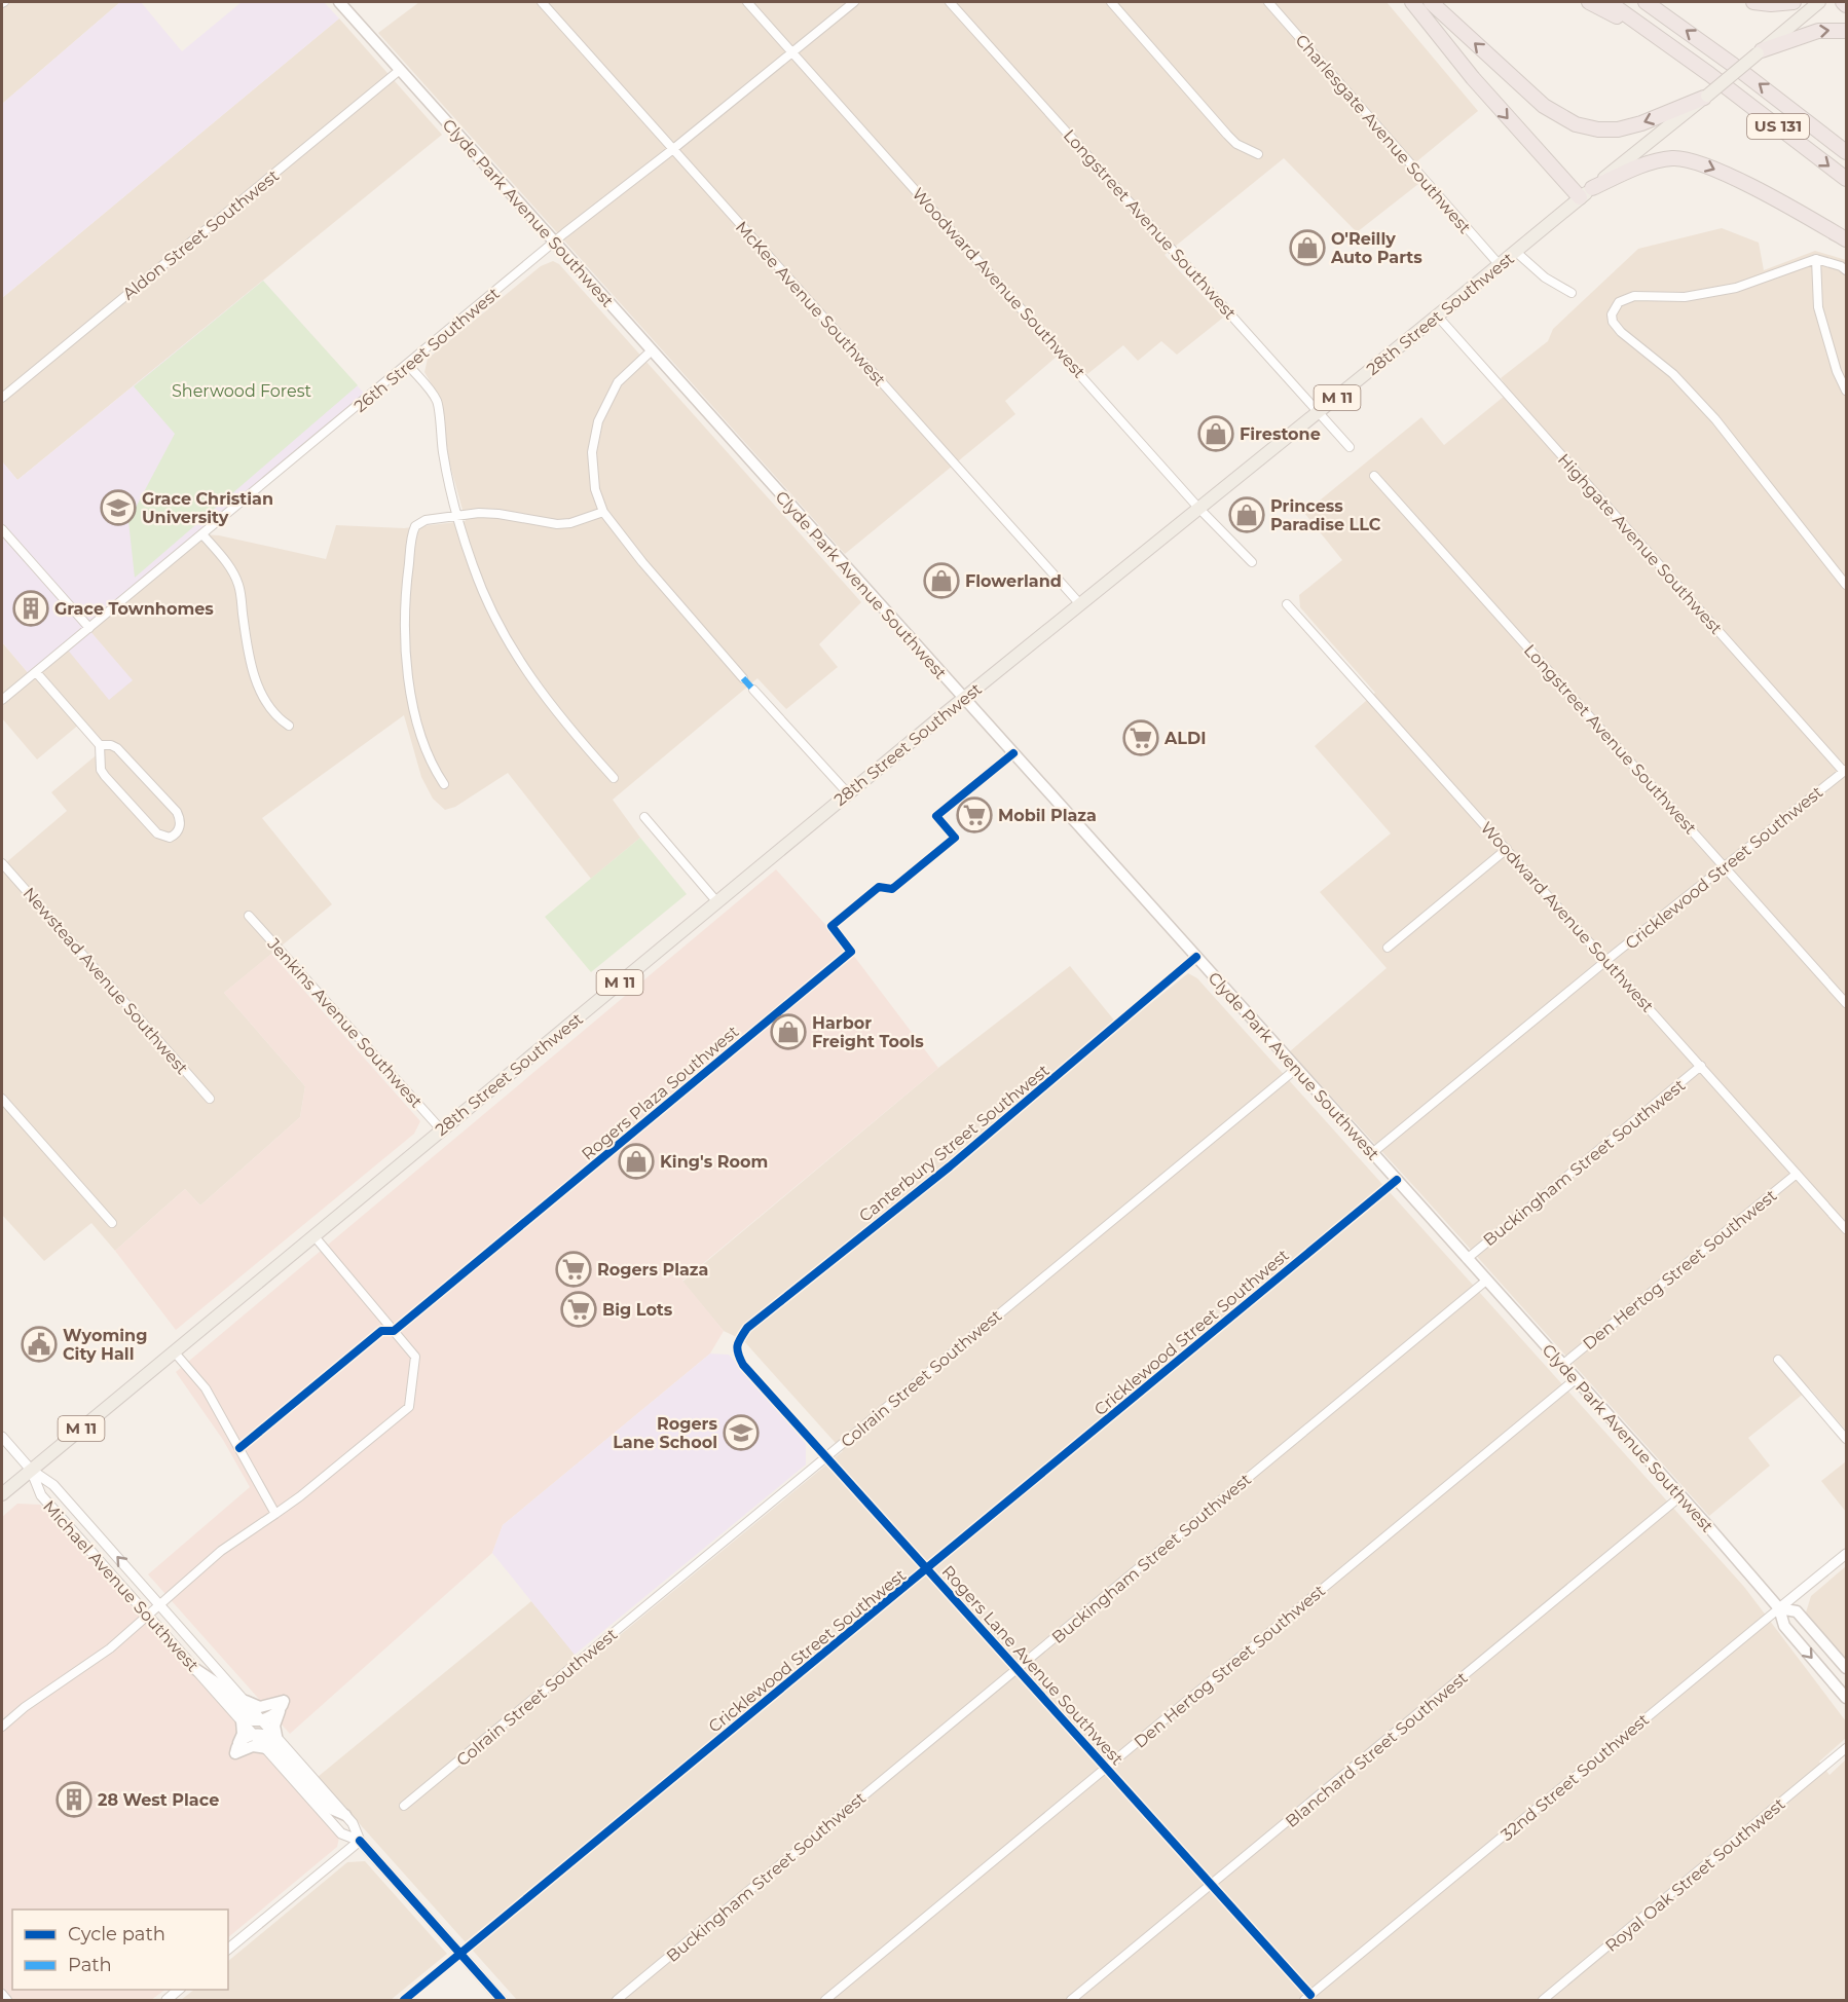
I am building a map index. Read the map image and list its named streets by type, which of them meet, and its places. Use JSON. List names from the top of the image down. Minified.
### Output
{"streets":{"highway":["US 131"],"main road":["Clyde Park Avenue Southwest","28th Street Southwest","M 11"],"street":["Charlesgate Avenue Southwest","Longstreet Avenue Southwest","Aldon Street Southwest","Woodward Avenue Southwest","McKee Avenue Southwest","26th Street Southwest","Highgate Avenue Southwest","Cricklewood Street Southwest","Newstead Avenue Southwest","Jenkins Avenue Southwest","Rogers Plaza Southwest","Canterbury Street Southwest","Buckingham Street Southwest","Den Hertog Street Southwest","Colrain Street Southwest","Michael Avenue Southwest","Rogers Lane Avenue Southwest","Blanchard Street Southwest","32nd Street Southwest","Royal Oak Street Southwest"]},"crossings":[["Charlesgate Avenue Southwest","28th Street Southwest"],["Clyde Park Avenue Southwest","Aldon Street Southwest"],["Clyde Park Avenue Southwest","28th Street Southwest"],["Clyde Park Avenue Southwest","26th Street Southwest"],["Clyde Park Avenue Southwest","Cricklewood Street Southwest"],["Clyde Park Avenue Southwest","Rogers Plaza Southwest"],["Clyde Park Avenue Southwest","Canterbury Street Southwest"],["Clyde Park Avenue Southwest","Buckingham Street Southwest"],["Clyde Park Avenue Southwest","Den Hertog Street Southwest"],["Clyde Park Avenue Southwest","Colrain Street Southwest"],["Clyde Park Avenue Southwest","Blanchard Street Southwest"],["Clyde Park Avenue Southwest","32nd Street Southwest"],["Longstreet Avenue Southwest","28th Street Southwest"],["Longstreet Avenue Southwest","Cricklewood Street Southwest"],["Woodward Avenue Southwest","28th Street Southwest"],["Woodward Avenue Southwest","26th Street Southwest"],["Woodward Avenue Southwest","Cricklewood Street Southwest"],["Woodward Avenue Southwest","Buckingham Street Southwest"],["Woodward Avenue Southwest","Den Hertog Street Southwest"],["McKee Avenue Southwest","28th Street Southwest"],["McKee Avenue Southwest","26th Street Southwest"],["28th Street Southwest","Highgate Avenue Southwest"],["28th Street Southwest","Jenkins Avenue Southwest"],["28th Street Southwest","Michael Avenue Southwest"],["Highgate Avenue Southwest","Cricklewood Street Southwest"],["Cricklewood Street Southwest","Michael Avenue Southwest"],["Cricklewood Street Southwest","Rogers Lane Avenue Southwest"],["Canterbury Street Southwest","Rogers Lane Avenue Southwest"],["Buckingham Street Southwest","Rogers Lane Avenue Southwest"],["Den Hertog Street Southwest","Rogers Lane Avenue Southwest"],["Colrain Street Southwest","Rogers Lane Avenue Southwest"],["Rogers Lane Avenue Southwest","Blanchard Street Southwest"],["Rogers Lane Avenue Southwest","32nd Street Southwest"]],"parks":["Sherwood Forest"],"places":{"shop":["O'Reilly Auto Parts","Firestone","Princess Paradise LLC","Flowerland","Harbor Freight Tools","King's Room"],"school or university":["Grace Christian University","Rogers Lane School"],"building":["Grace Townhomes","28 West Place"],"supermarket":["ALDI","Mobil Plaza","Rogers Plaza","Big Lots"],"public building":["Wyoming City Hall"]},"legend":["Cycle path","Path"]}
